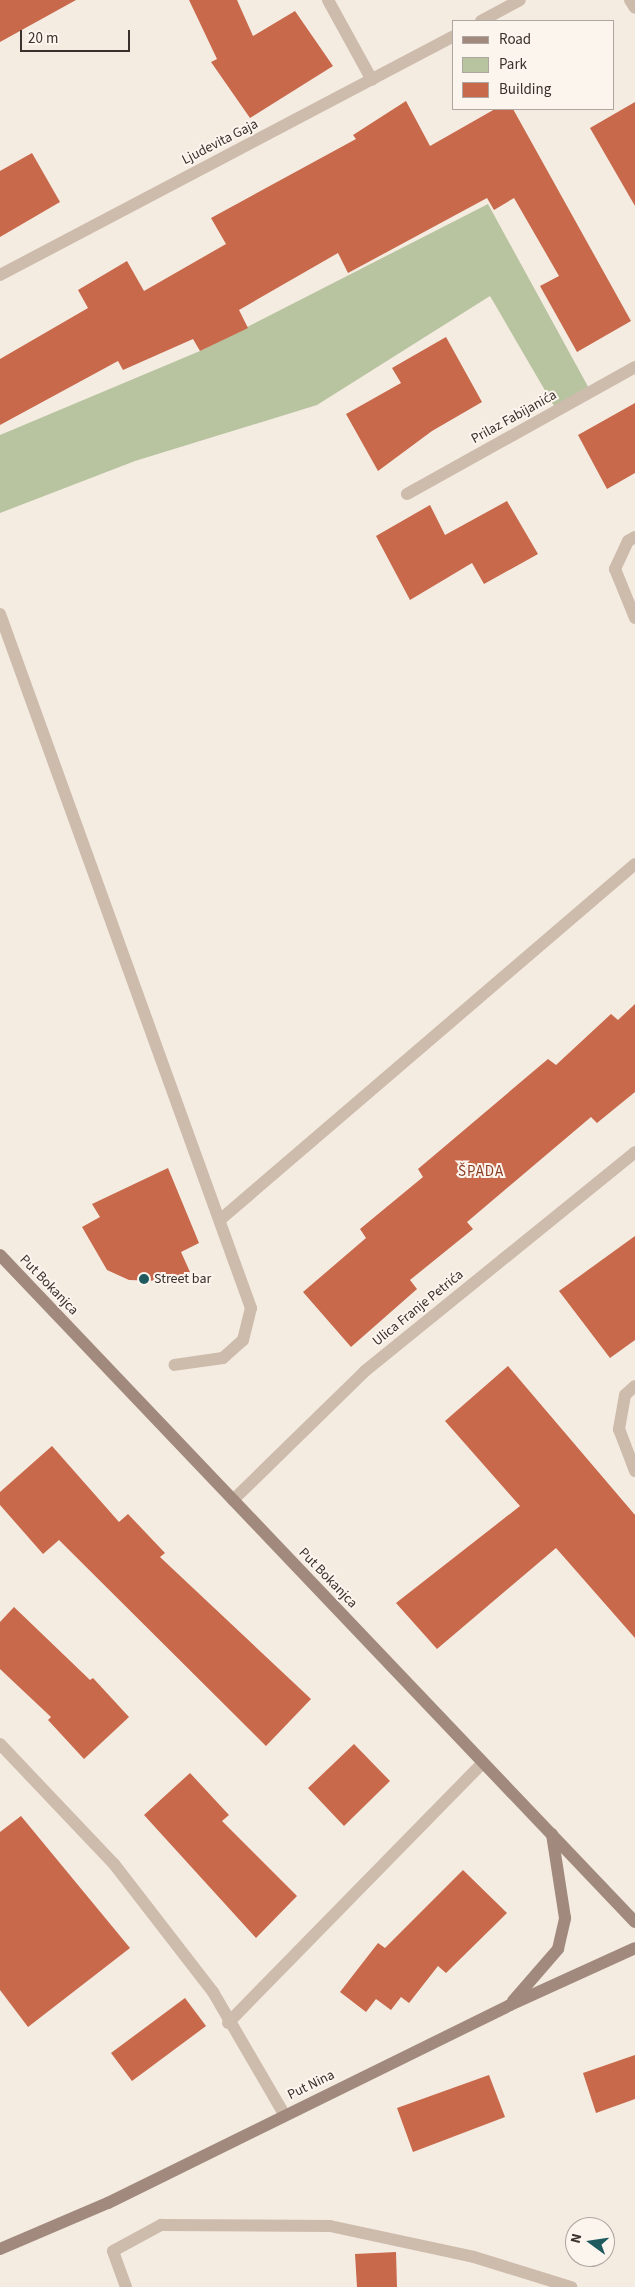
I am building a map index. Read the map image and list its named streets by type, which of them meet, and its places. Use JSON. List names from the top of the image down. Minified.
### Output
{"streets":{"main road":["Put Bokanjca","Put Nina"],"street":["Ljudevita Gaja","Prilaz Fabijanića","Ulica Franje Petrića"]},"crossings":[["Put Bokanjca","Ulica Franje Petrića"]],"districts":["ŠPADA"],"places":["Street bar"],"legend":["Road","Park","Building"],"scale_bar":"20 m","north":"left"}
